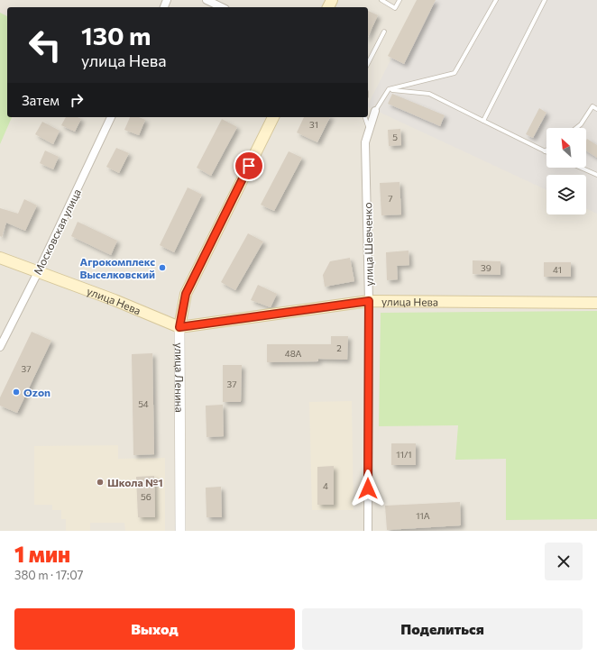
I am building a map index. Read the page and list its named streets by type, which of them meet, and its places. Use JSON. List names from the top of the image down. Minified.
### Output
{"streets":{"main road":["улица Нева","улица Ленина"],"street":["Московская улица","улица Шевченко"]},"crossings":[["Московская улица","улица Нева"],["улица Шевченко","улица Нева"],["улица Нева","улица Ленина"]],"places":["Агрокомплекс Выселковский","Ozon","Школа №1"],"house_numbers":["31","5","7","39","41","2","48А","37","37","54","11/1","4","56","11А"],"north":"top left","page":{"turn":["130 m","улица Нева"],"then":"Затем","heading":["1 мин","380 m · 17:07"],"buttons":["Выход","Поделиться"]}}
